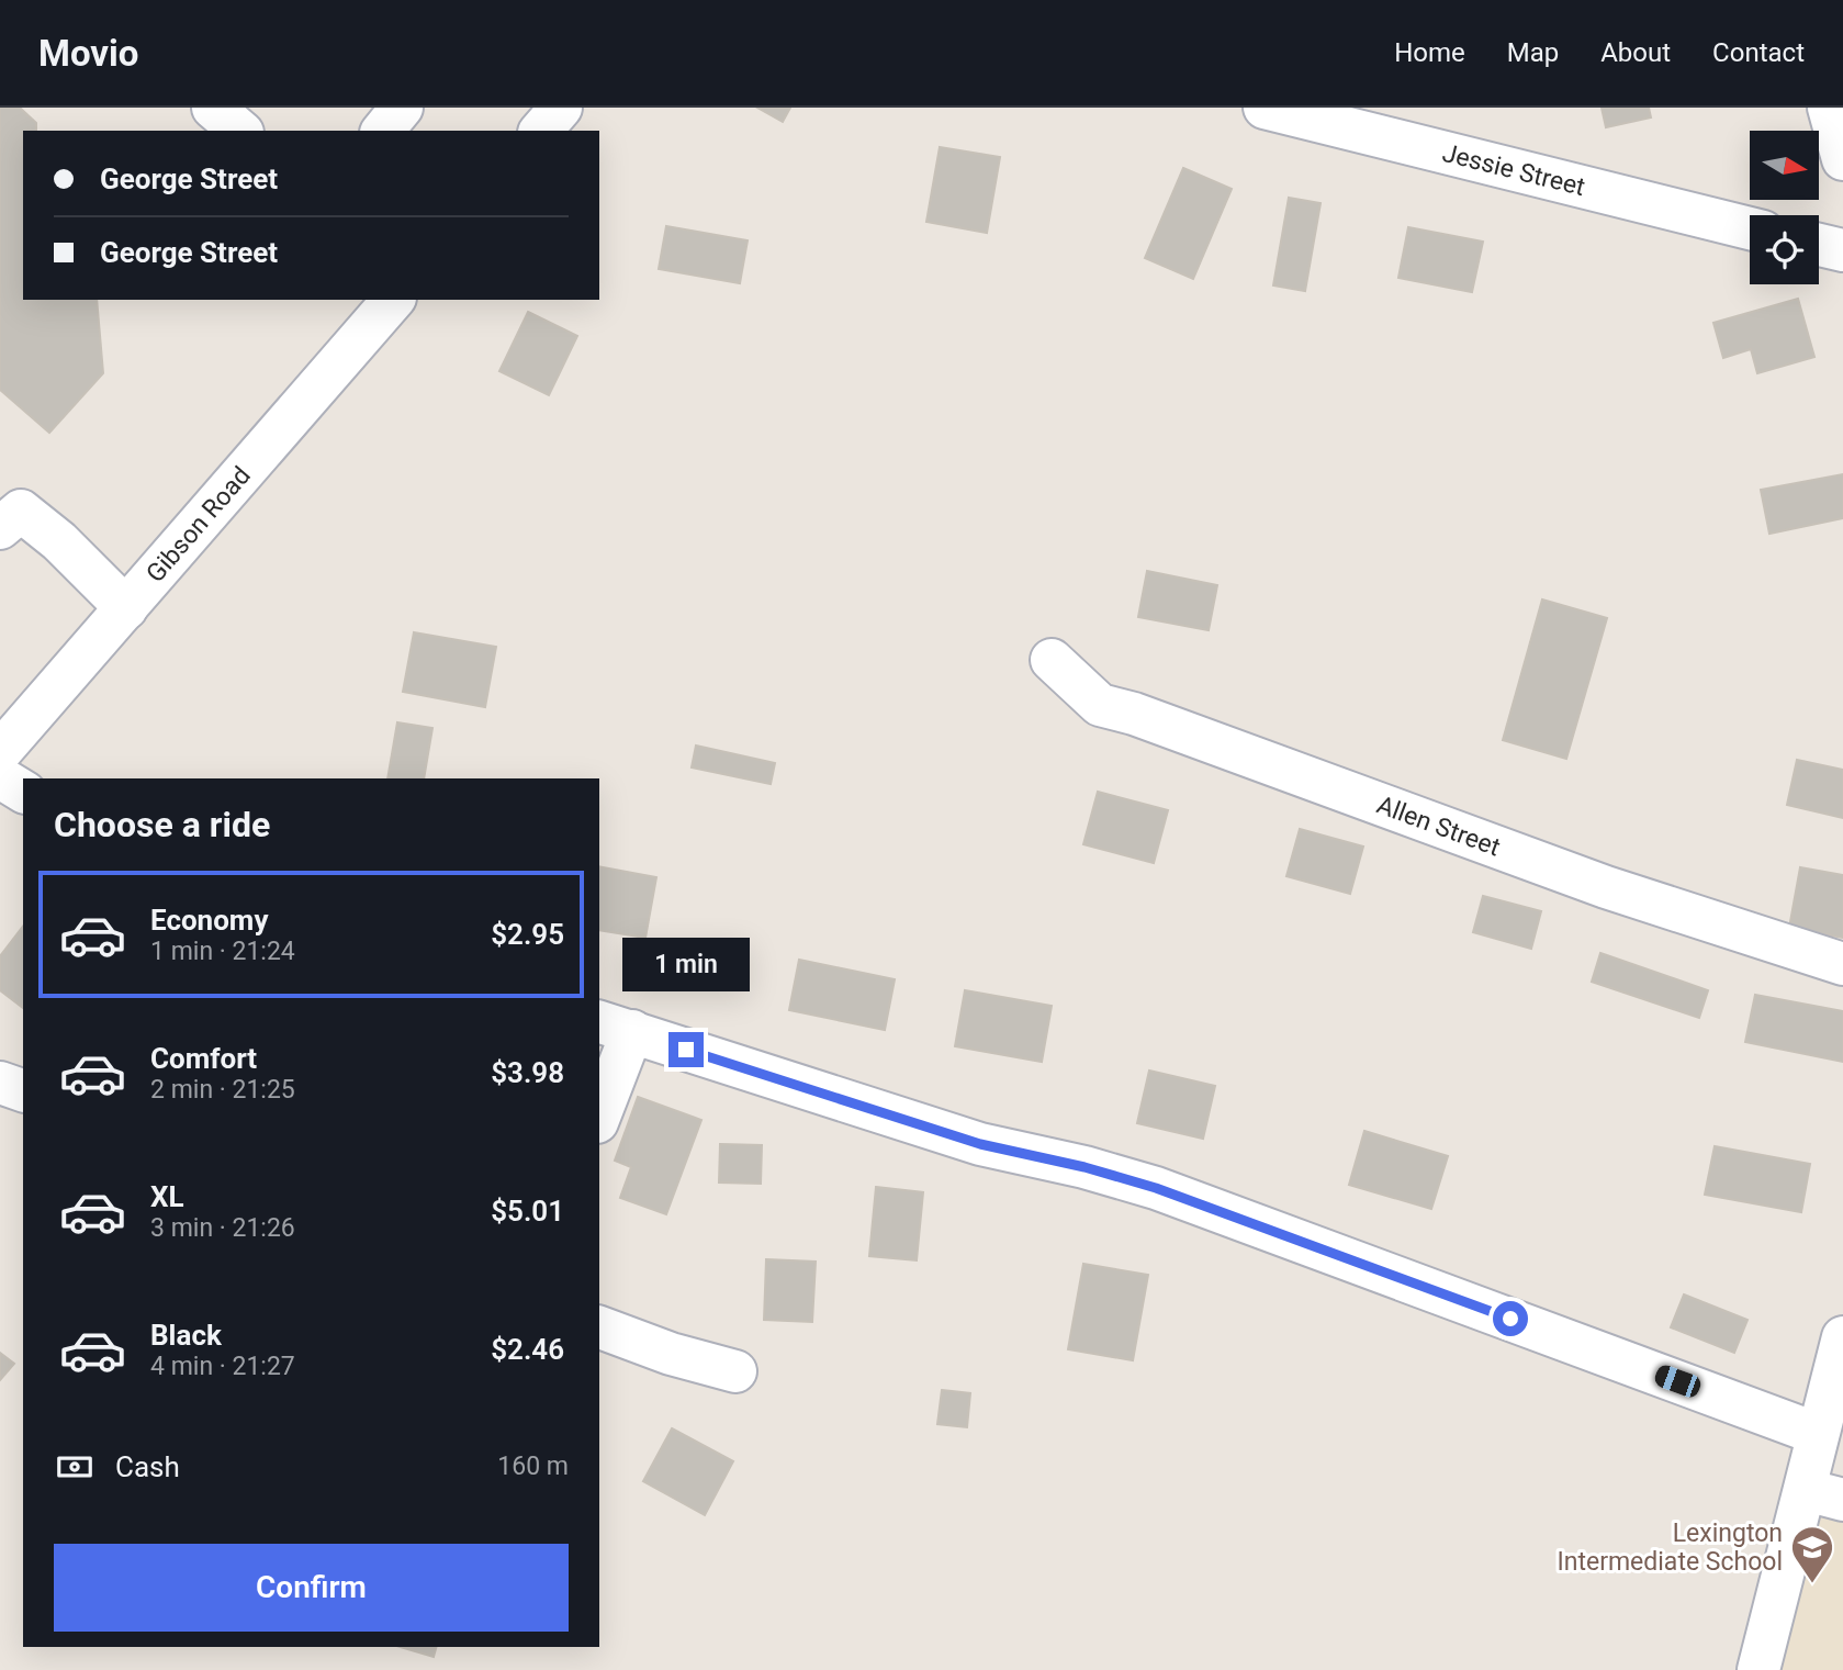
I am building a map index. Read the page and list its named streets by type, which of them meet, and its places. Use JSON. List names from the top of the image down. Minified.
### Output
{"streets":{"street":["Jessie Street","Gibson Road","Allen Street"]},"places":{"school or university":["Lexington Intermediate School"]},"north":"right","page":{"header":"Movio","nav":["Home","Map","About","Contact"],"banner":["George Street","George Street"],"heading":"Choose a ride","list":[{"name":"Economy","note":"1 min · 21:24","value":"$2.95"},{"name":"Comfort","note":"2 min · 21:25","value":"$3.98"},{"name":"XL","note":"3 min · 21:26","value":"$5.01"},{"name":"Black","note":"4 min · 21:27","value":"$2.46"}],"bubble":"1 min","pay":["Cash","160 m"],"buttons":"Confirm"}}
